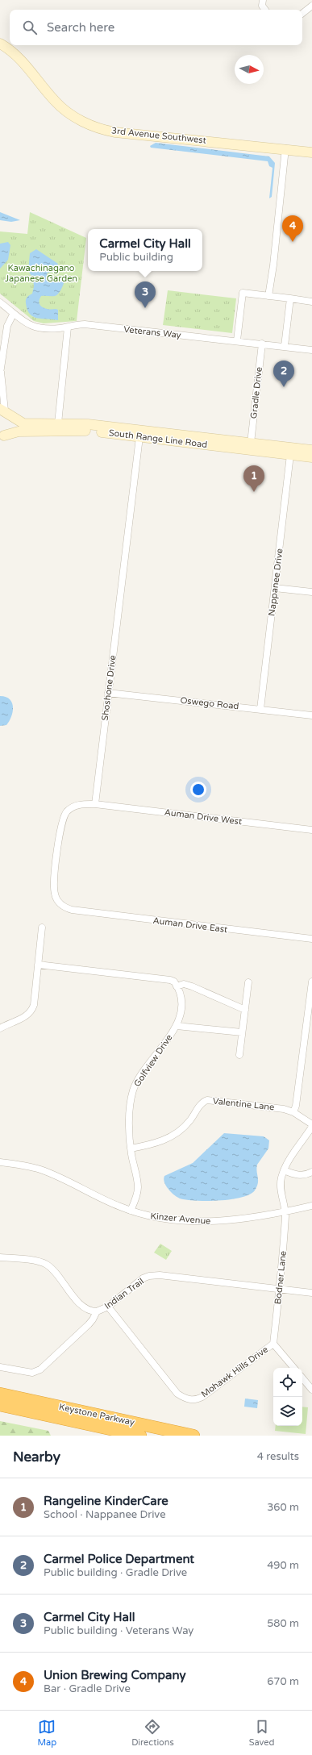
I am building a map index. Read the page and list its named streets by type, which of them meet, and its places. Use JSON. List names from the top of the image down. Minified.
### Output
{"streets":{"highway":["Keystone Parkway"],"main road":["3rd Avenue Southwest","South Range Line Road"],"street":["Veterans Way","Gradle Drive","Nappanee Drive","Shoshone Drive","Oswego Road","Auman Drive West","Auman Drive East","Golfview Drive","Valentine Lane","Kinzer Avenue","Bodner Lane","Indian Trail","Mohawk Hills Drive"]},"crossings":[["Veterans Way","Gradle Drive"],["Gradle Drive","South Range Line Road"],["South Range Line Road","Nappanee Drive"],["South Range Line Road","Shoshone Drive"],["Nappanee Drive","Oswego Road"],["Shoshone Drive","Oswego Road"],["Shoshone Drive","Auman Drive West"],["Shoshone Drive","Auman Drive East"],["Auman Drive West","Auman Drive East"],["Golfview Drive","Valentine Lane"],["Golfview Drive","Kinzer Avenue"],["Kinzer Avenue","Bodner Lane"],["Bodner Lane","Indian Trail"],["Bodner Lane","Mohawk Hills Drive"],["Indian Trail","Mohawk Hills Drive"]],"parks":["Kawachinagano Japanese Garden"],"north":"right","page":{"search":"Search here","pins":["4","3","2","1"],"popup":["Carmel City Hall","Public building"],"heading":["Nearby","4 results"],"list":[{"mark":"1","name":"Rangeline KinderCare","note":"School · Nappanee Drive","value":"360 m"},{"mark":"2","name":"Carmel Police Department","note":"Public building · Gradle Drive","value":"490 m"},{"mark":"3","name":"Carmel City Hall","note":"Public building · Veterans Way","value":"580 m"},{"mark":"4","name":"Union Brewing Company","note":"Bar · Gradle Drive","value":"670 m"}],"nav":["Map","Directions","Saved"]}}
